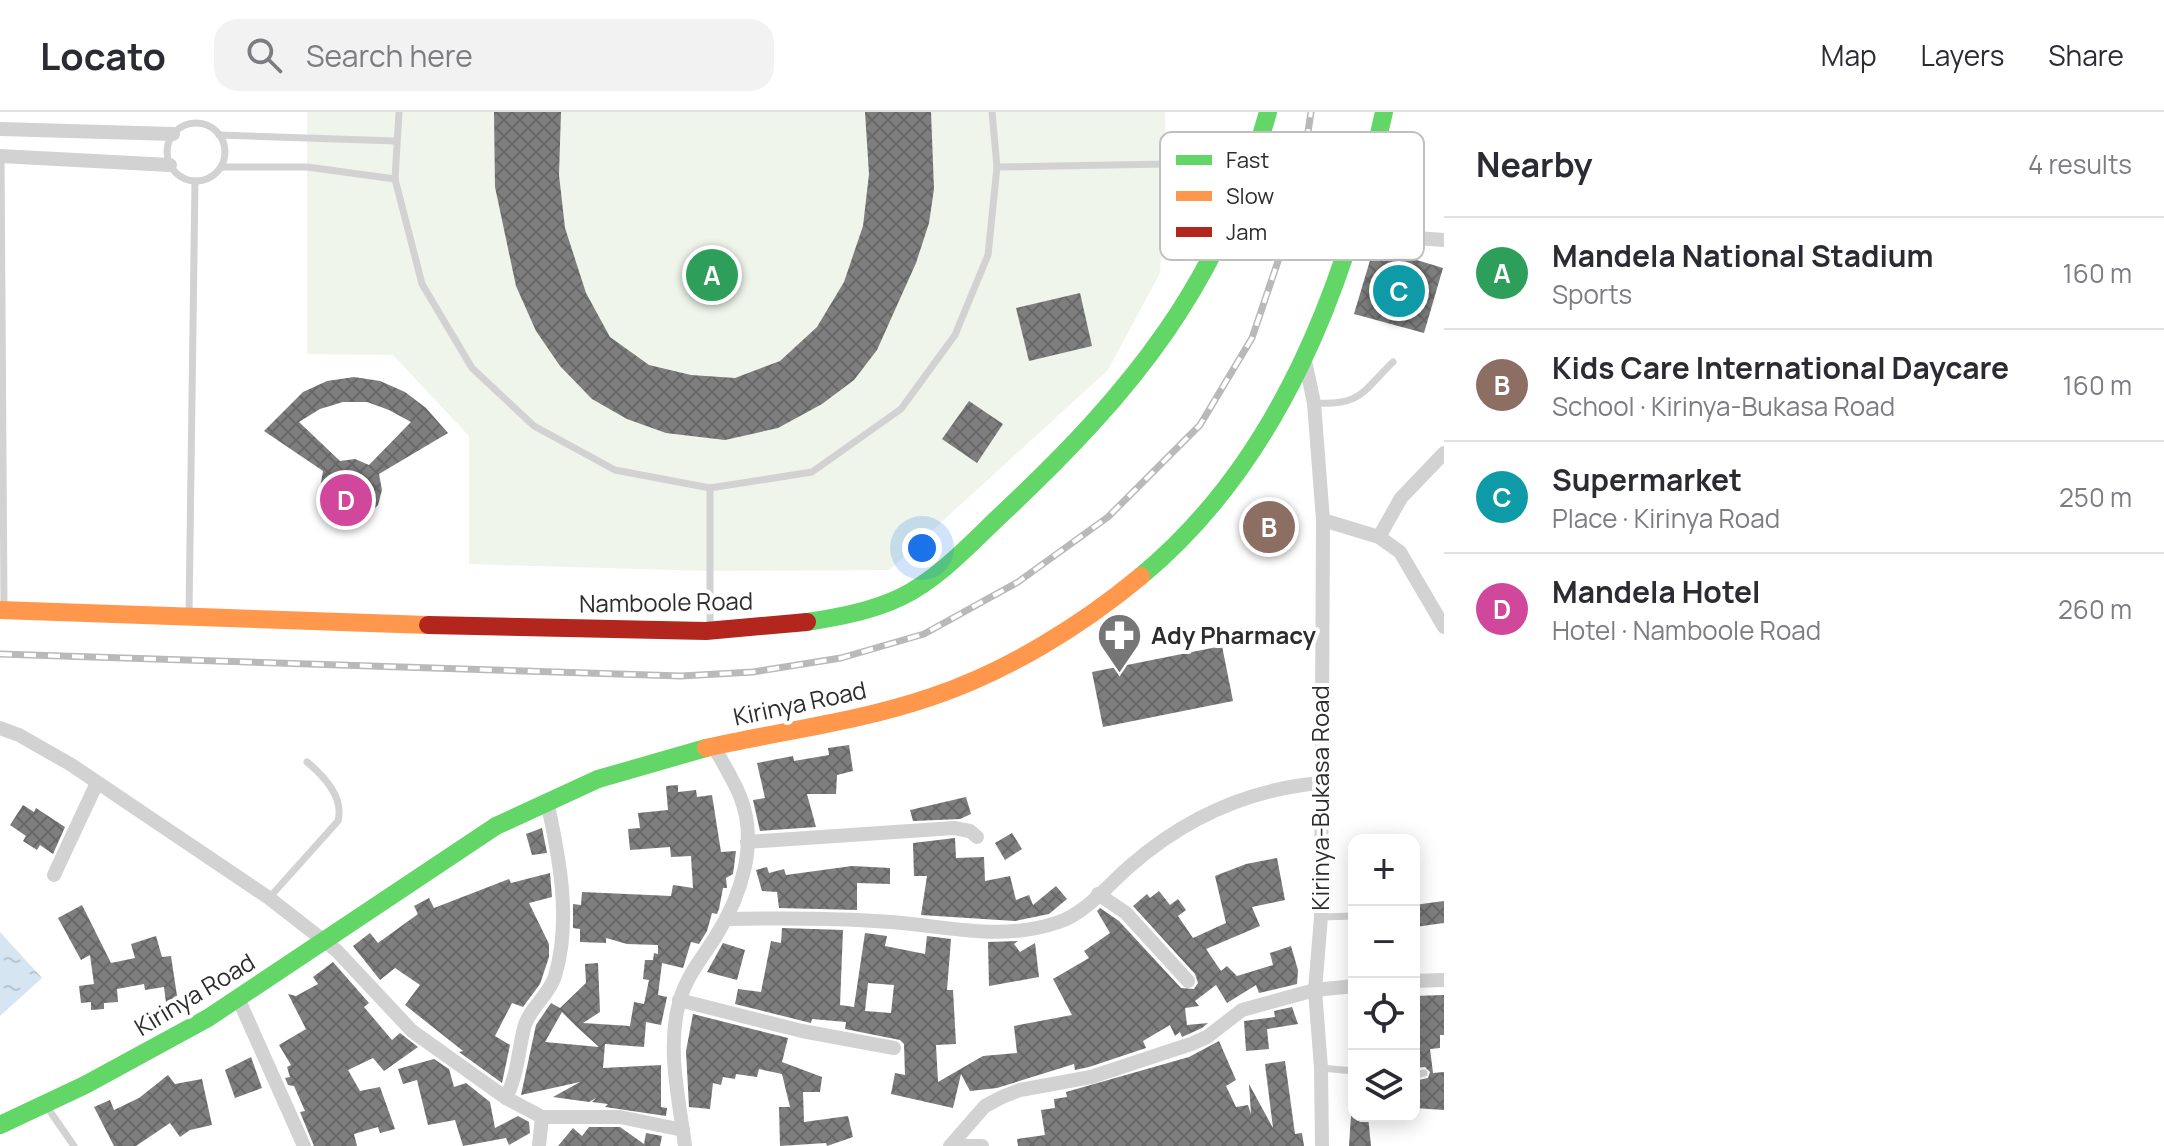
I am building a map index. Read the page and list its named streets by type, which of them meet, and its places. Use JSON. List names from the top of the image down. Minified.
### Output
{"streets":{"main road":["Namboole Road","Kirinya Road"],"street":["Kirinya-Bukasa Road"]},"crossings":[["Kirinya Road","Kirinya-Bukasa Road"]],"places":{"pharmacy":["Ady Pharmacy"]},"legend":["Fast","Slow","Jam"],"page":{"header":"Locato","search":"Search here","nav":["Map","Layers","Share"],"heading":["Nearby","4 results"],"list":[{"mark":"A","name":"Mandela National Stadium","note":"Sports","value":"160 m"},{"mark":"B","name":"Kids Care International Daycare","note":"School · Kirinya-Bukasa Road","value":"160 m"},{"mark":"C","name":"Supermarket","note":"Place · Kirinya Road","value":"250 m"},{"mark":"D","name":"Mandela Hotel","note":"Hotel · Namboole Road","value":"260 m"}],"pins":["A","C","D","B"],"map_buttons":["+","−"]}}
